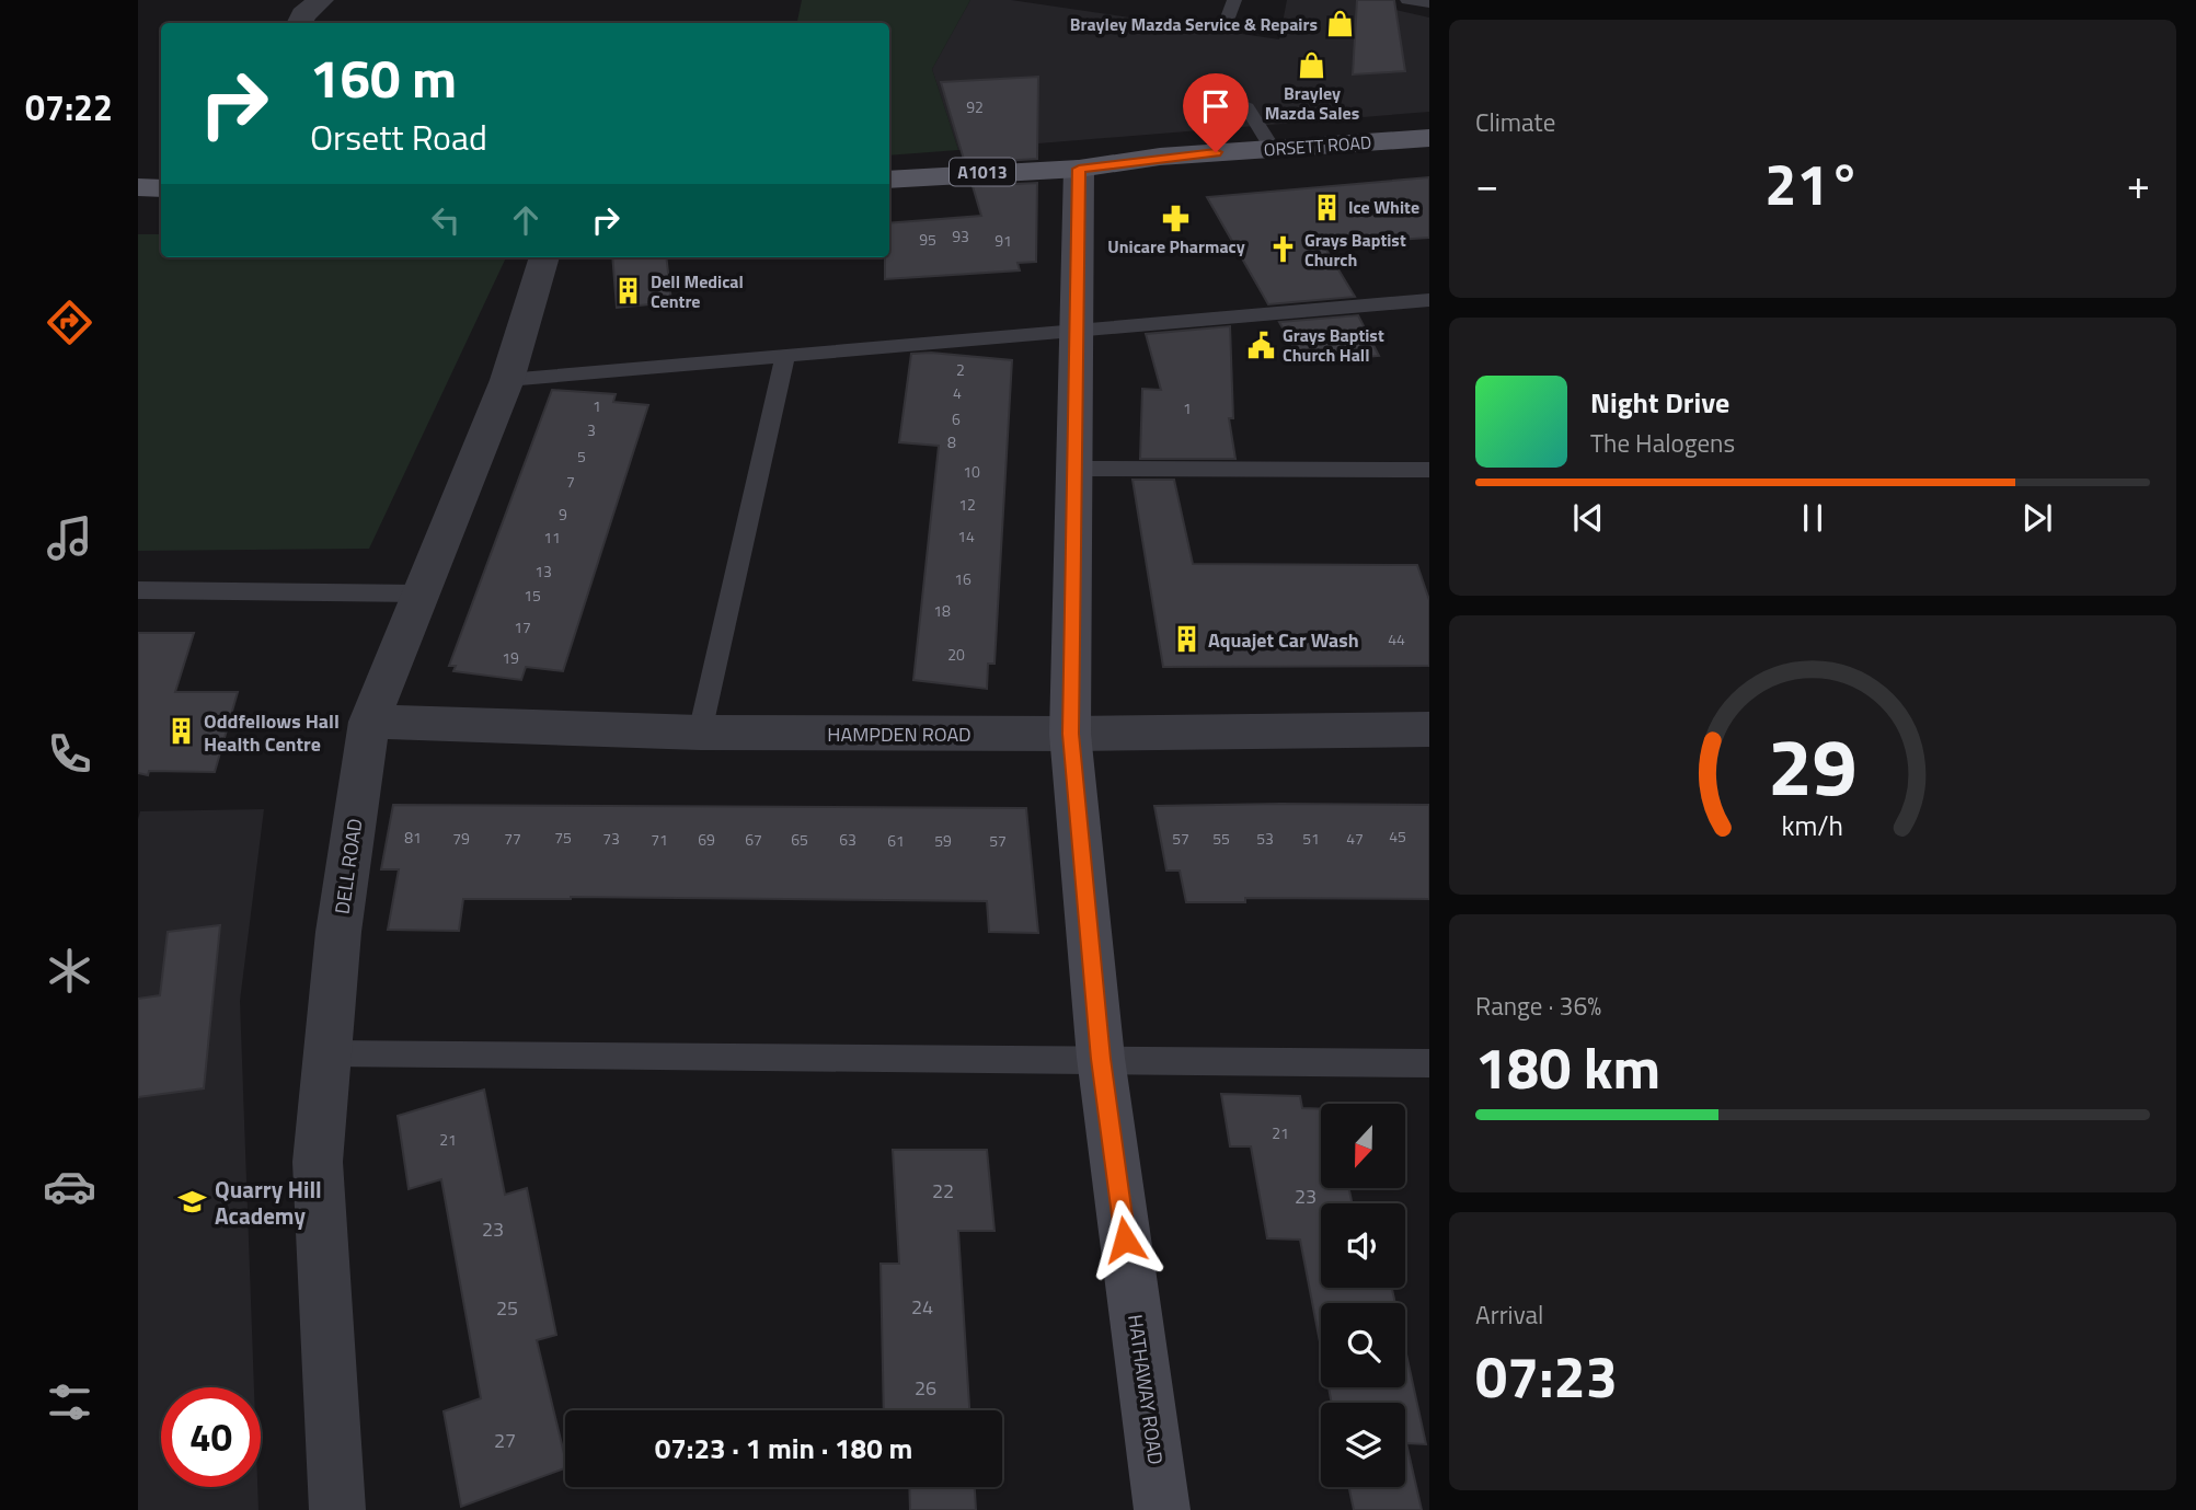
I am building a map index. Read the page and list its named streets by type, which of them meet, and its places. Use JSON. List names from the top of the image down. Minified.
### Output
{"streets":{"main road":["ORSETT ROAD","A1013"],"street":["HAMPDEN ROAD","DELL ROAD","HATHAWAY ROAD"]},"crossings":[["ORSETT ROAD","HATHAWAY ROAD"],["HAMPDEN ROAD","DELL ROAD"],["HAMPDEN ROAD","HATHAWAY ROAD"]],"places":{"shop":["Brayley Mazda Service & Repairs","Brayley Mazda Sales"],"building":["Ice White","Dell Medical Centre","Aquajet Car Wash","Oddfellows Hall Health Centre"],"pharmacy":["Unicare Pharmacy"],"church":["Grays Baptist Church"],"public building":["Grays Baptist Church Hall"],"school or university":["Quarry Hill Academy"]},"house_numbers":["92","93","95","91","2","4","1","1","6","3","8","5","10","7","12","9","14","11","13","16","15","18","17","44","20","19","45","81","75","79","77","73","57","55","53","51","47","71","69","67","65","63","61","59","57","21","21","22","23","23","24","25","26","27"],"north":"bottom","page":{"tabs":"07:22","tile":["Climate",["Range · 36%","180 km"],["Arrival","07:23"]],"turn":["160 m","Orsett Road"],"heat":["−","21°","+"],"song":["Night Drive","The Halogens"],"limit":"40","trip":"07:23 · 1 min · 180 m","gauge":["29","km/h"]}}
